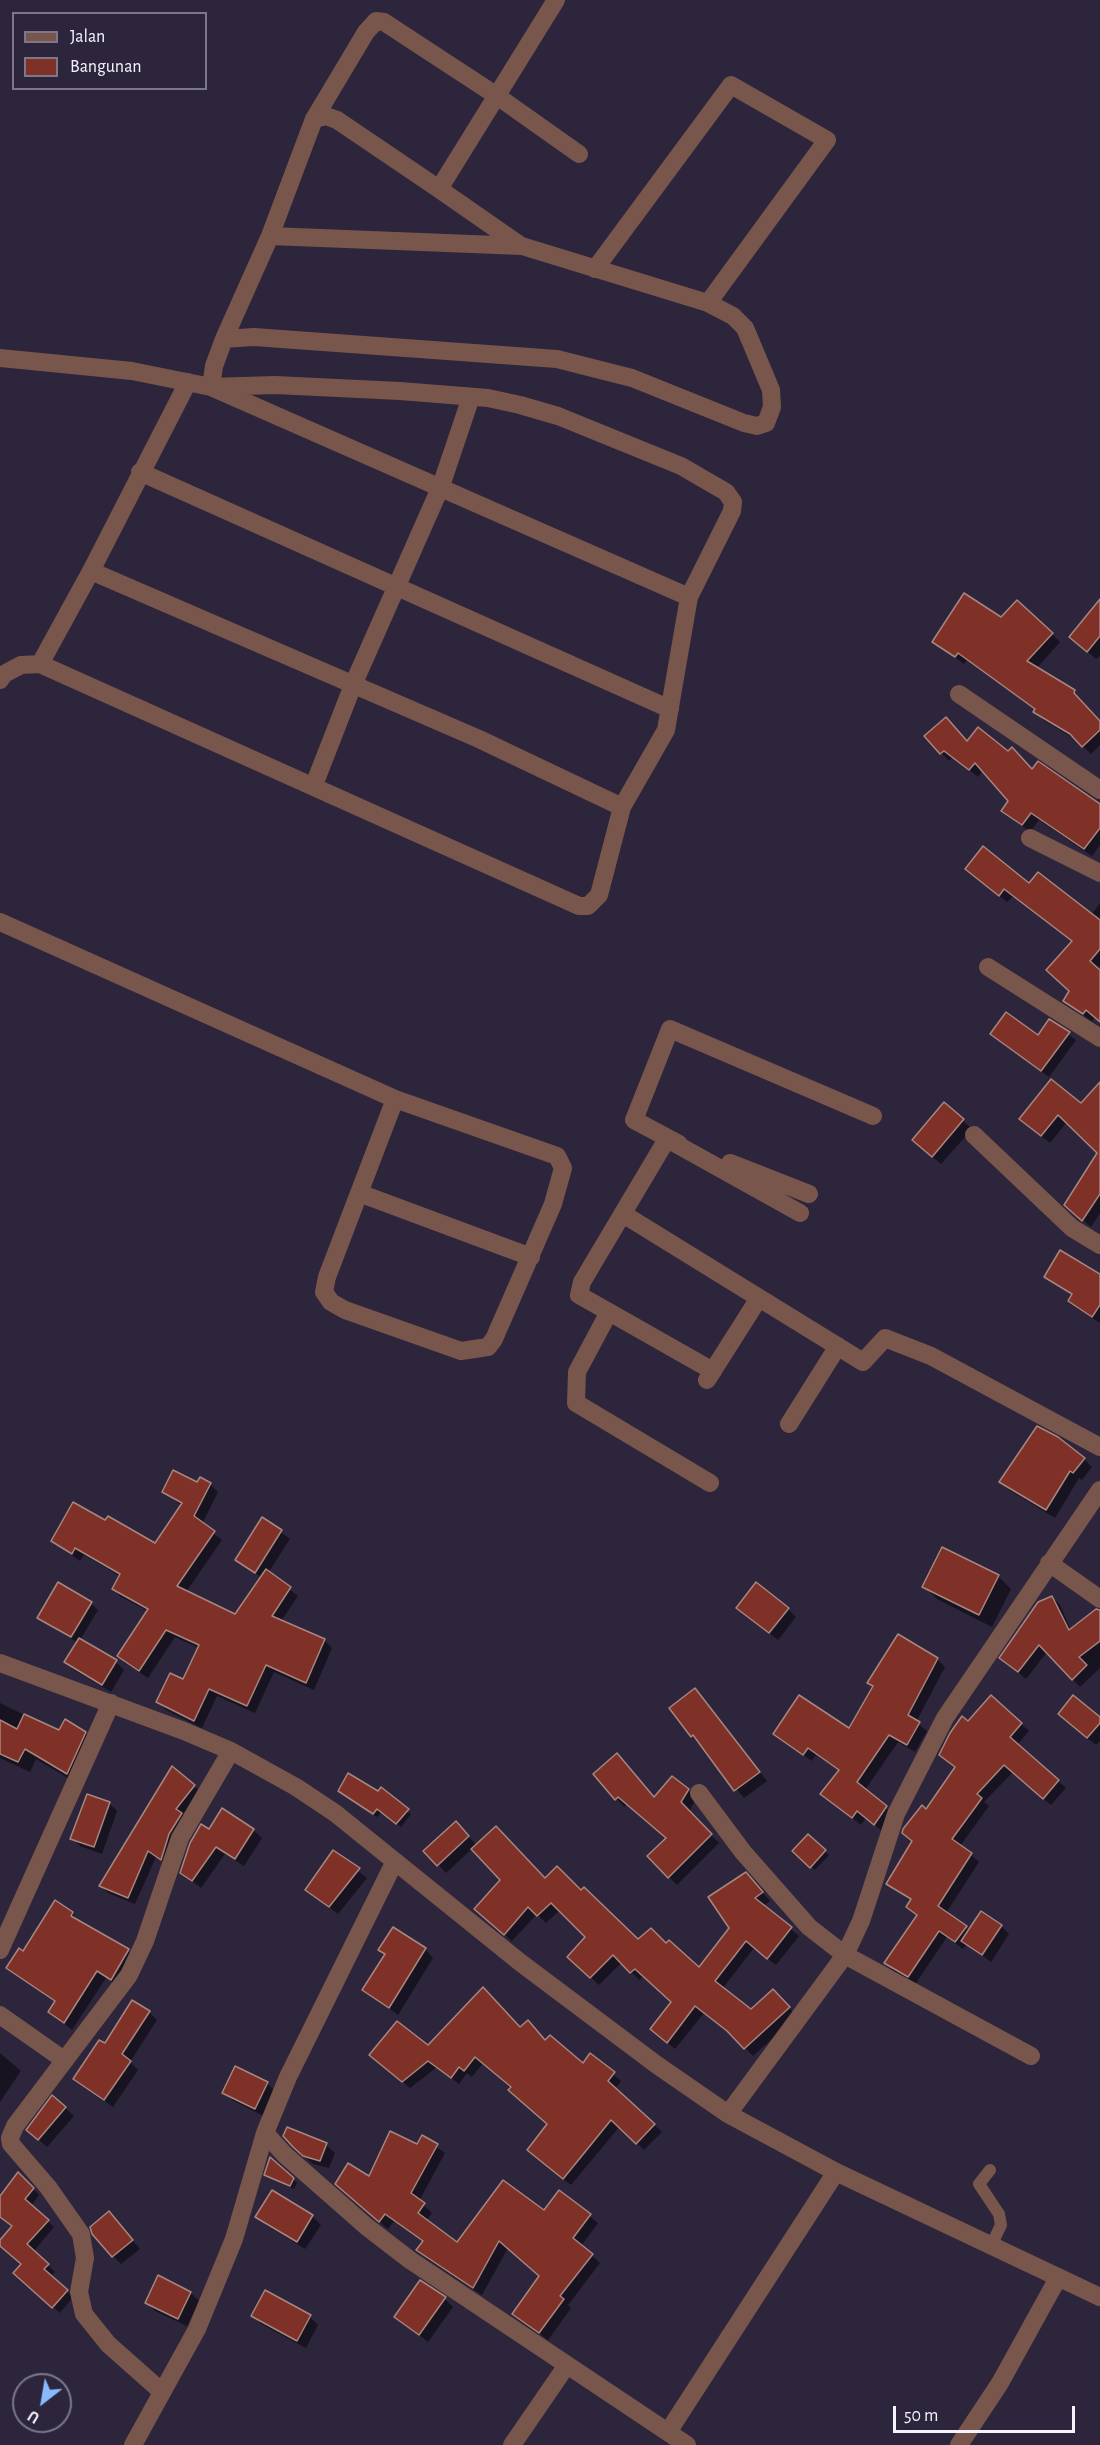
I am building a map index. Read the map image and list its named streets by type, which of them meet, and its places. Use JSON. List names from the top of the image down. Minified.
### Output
{"legend":["Jalan","Bangunan"],"scale_bar":"50 m","north":"bottom left"}
